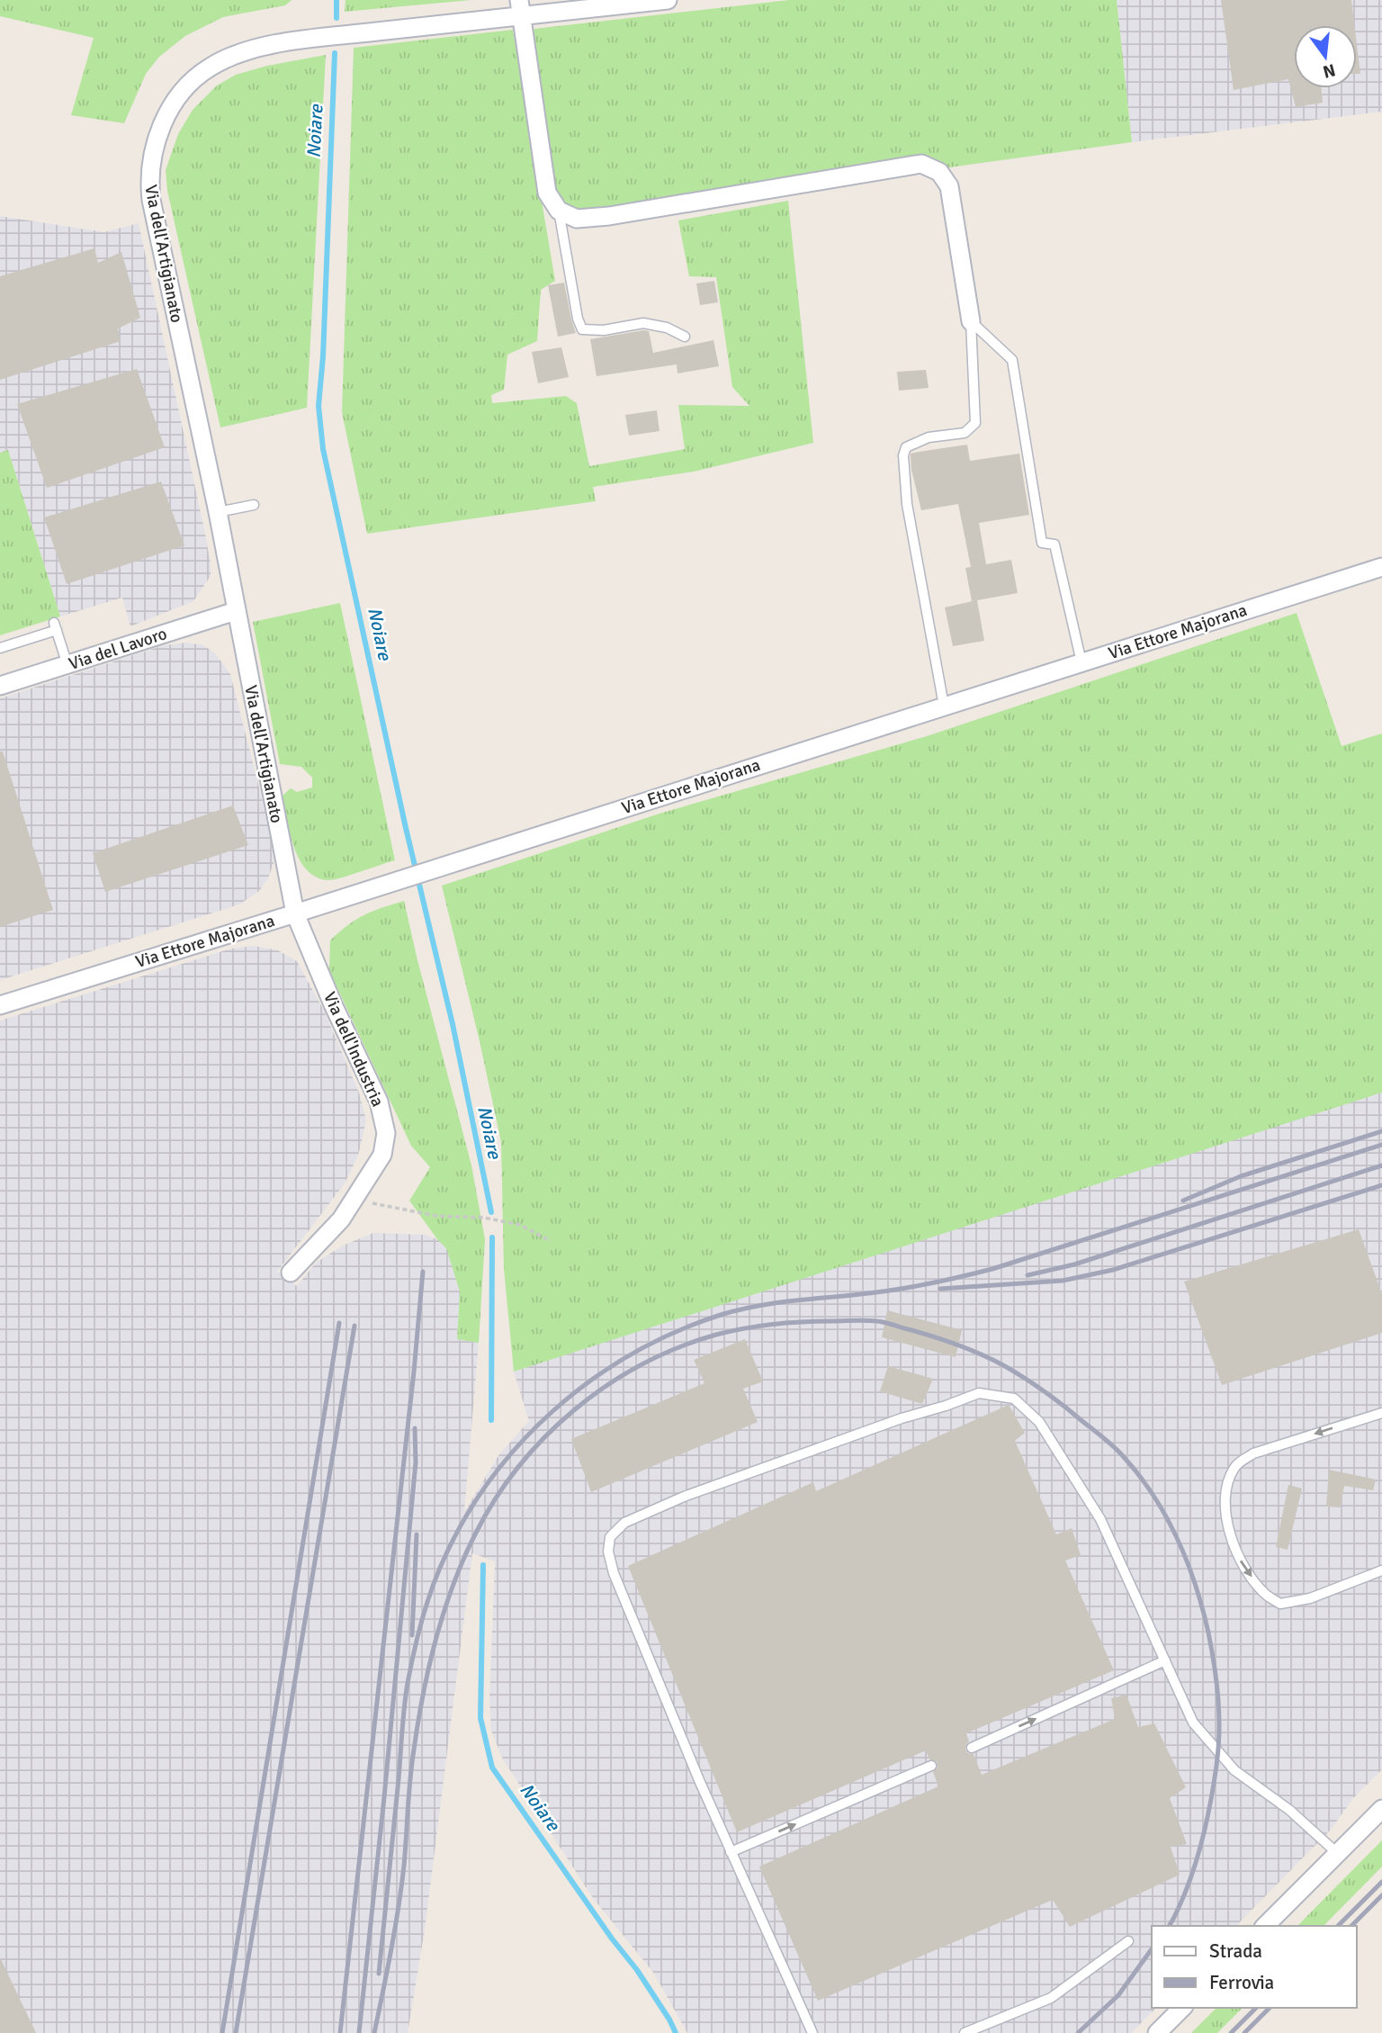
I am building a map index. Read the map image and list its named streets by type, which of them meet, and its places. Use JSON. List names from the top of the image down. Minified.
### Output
{"streets":{"street":["Via dell'Artigianato","Via Ettore Majorana","Via del Lavoro","Via dell'Industria"]},"crossings":[["Via dell'Artigianato","Via Ettore Majorana"],["Via dell'Artigianato","Via del Lavoro"],["Via dell'Artigianato","Via dell'Industria"],["Via Ettore Majorana","Via dell'Industria"]],"water":["Noiare"],"legend":["Strada","Ferrovia"],"north":"bottom"}
